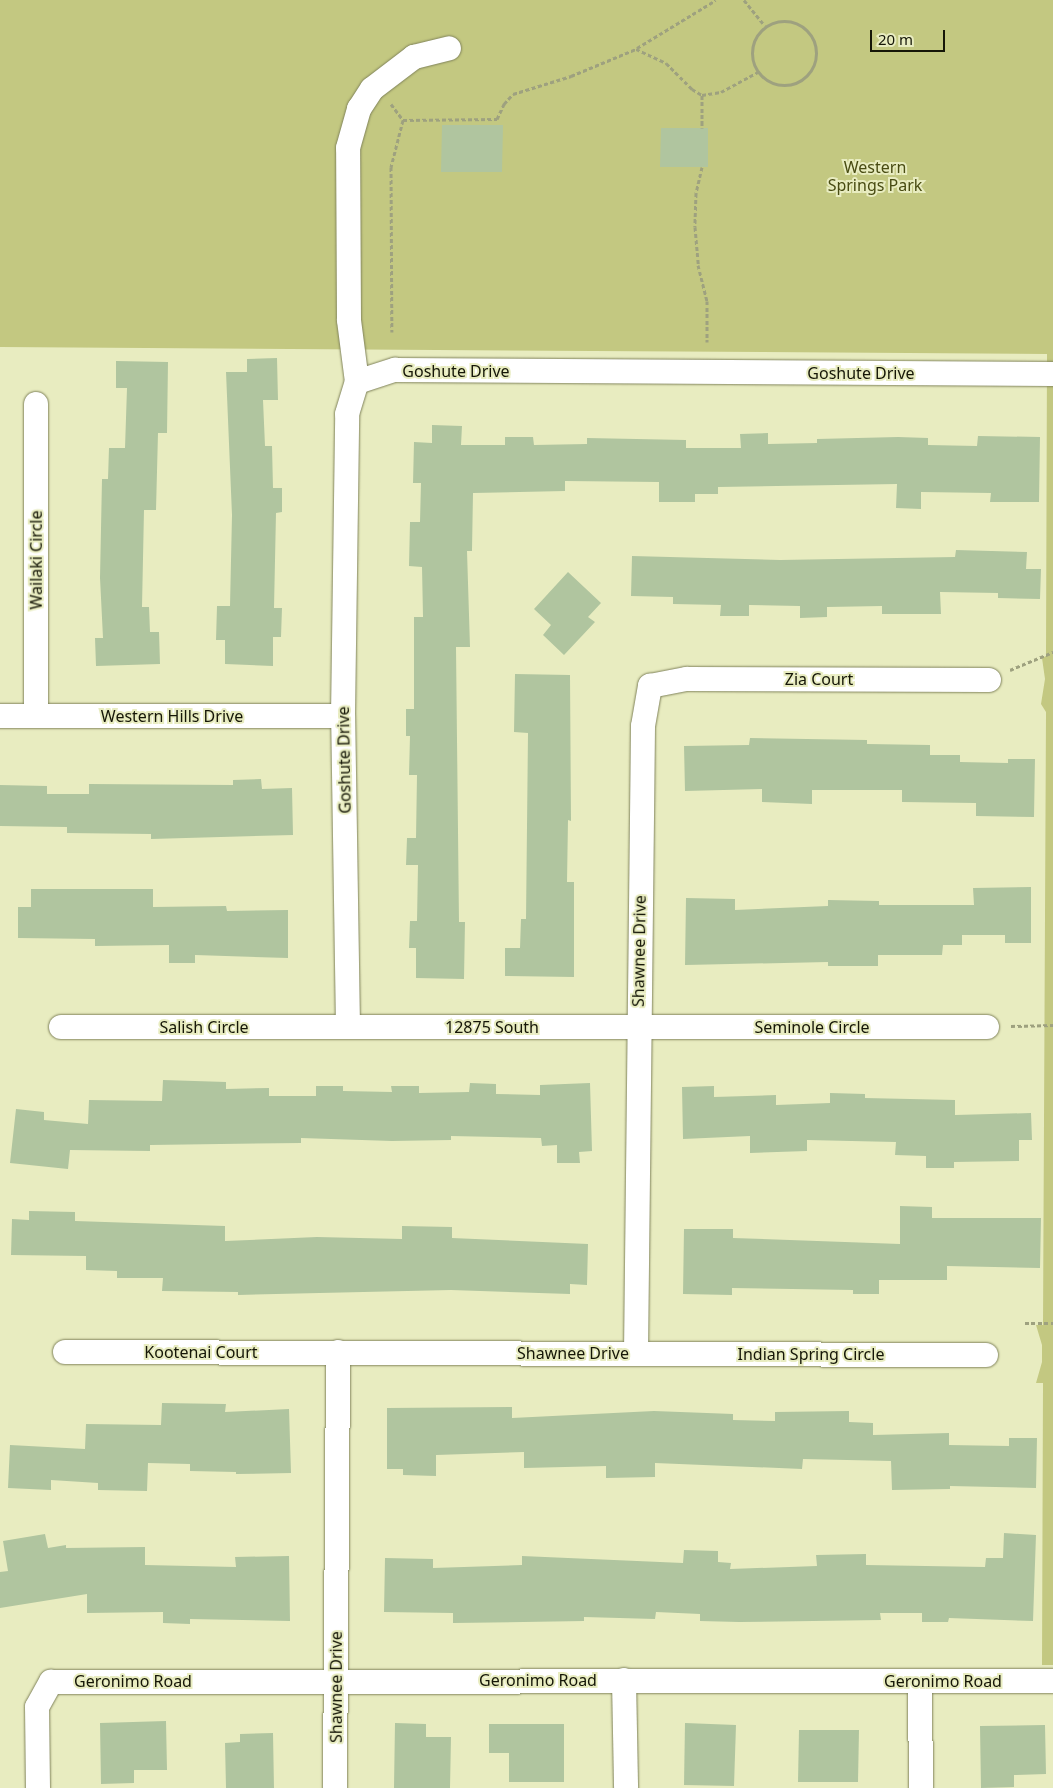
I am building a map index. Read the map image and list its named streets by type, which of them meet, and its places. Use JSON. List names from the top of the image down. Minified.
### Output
{"streets":{"street":["Goshute Drive","Wailaki Circle","Zia Court","Western Hills Drive","Shawnee Drive","Salish Circle","12875 South","Seminole Circle","Kootenai Court","Indian Spring Circle","Geronimo Road"]},"crossings":[["Goshute Drive","Western Hills Drive"],["Goshute Drive","Salish Circle"],["Goshute Drive","12875 South"],["Wailaki Circle","Western Hills Drive"],["Zia Court","Shawnee Drive"],["Shawnee Drive","12875 South"],["Shawnee Drive","Seminole Circle"],["Shawnee Drive","Kootenai Court"],["Shawnee Drive","Indian Spring Circle"],["Shawnee Drive","Geronimo Road"],["Salish Circle","12875 South"],["12875 South","Seminole Circle"]],"parks":["Western Springs Park"],"scale_bar":"20 m"}
